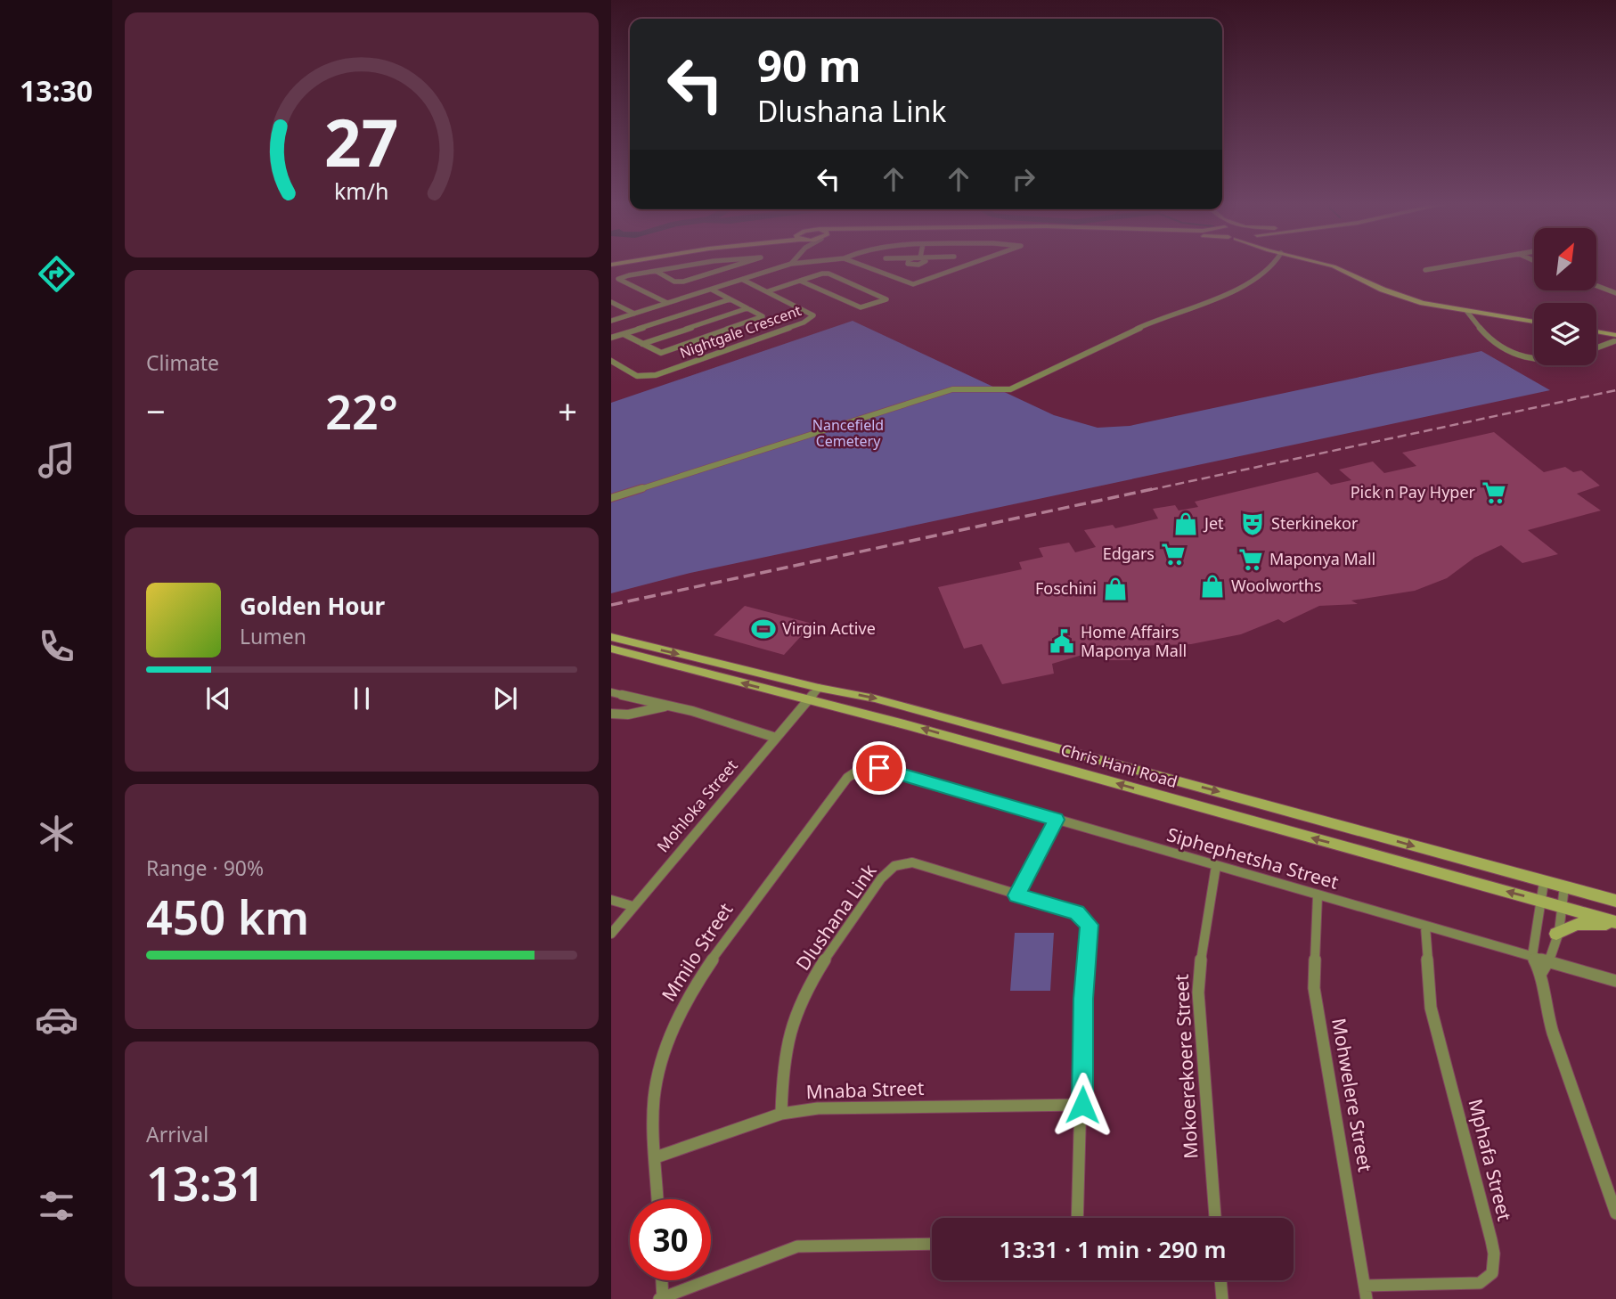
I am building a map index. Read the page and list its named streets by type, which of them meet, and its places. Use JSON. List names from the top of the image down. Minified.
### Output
{"streets":{"main road":["Chris Hani Road"],"street":["Nightgale Crescent","Mohloka Street","Siphephetsha Street","Dlushana Link","Mmilo Street","Mokoerekoere Street","Mnaba Street","Mohwelere Street","Mphafa Street"]},"crossings":[["Chris Hani Road","Mohloka Street"],["Siphephetsha Street","Mmilo Street"],["Siphephetsha Street","Mokoerekoere Street"],["Siphephetsha Street","Mohwelere Street"],["Siphephetsha Street","Mphafa Street"],["Dlushana Link","Mnaba Street"],["Mmilo Street","Mnaba Street"],["Mohwelere Street","Mphafa Street"]],"parks":["Nancefield Cemetery"],"places":{"supermarket":["Pick n Pay Hyper","Edgars","Maponya Mall"],"shop":["Jet","Woolworths","Foschini"],"theatre":["Sterkinekor"],"sports":["Virgin Active"],"public building":["Home Affairs Maponya Mall"]},"north":"top right","page":{"tabs":"13:30","turn":["90 m","Dlushana Link"],"tile":["Climate",["Range · 90%","450 km"],["Arrival","13:31"]],"heat":["−","22°","+"],"song":["Golden Hour","Lumen"],"limit":"30","trip":"13:31 · 1 min · 290 m","gauge":["27","km/h"]}}
